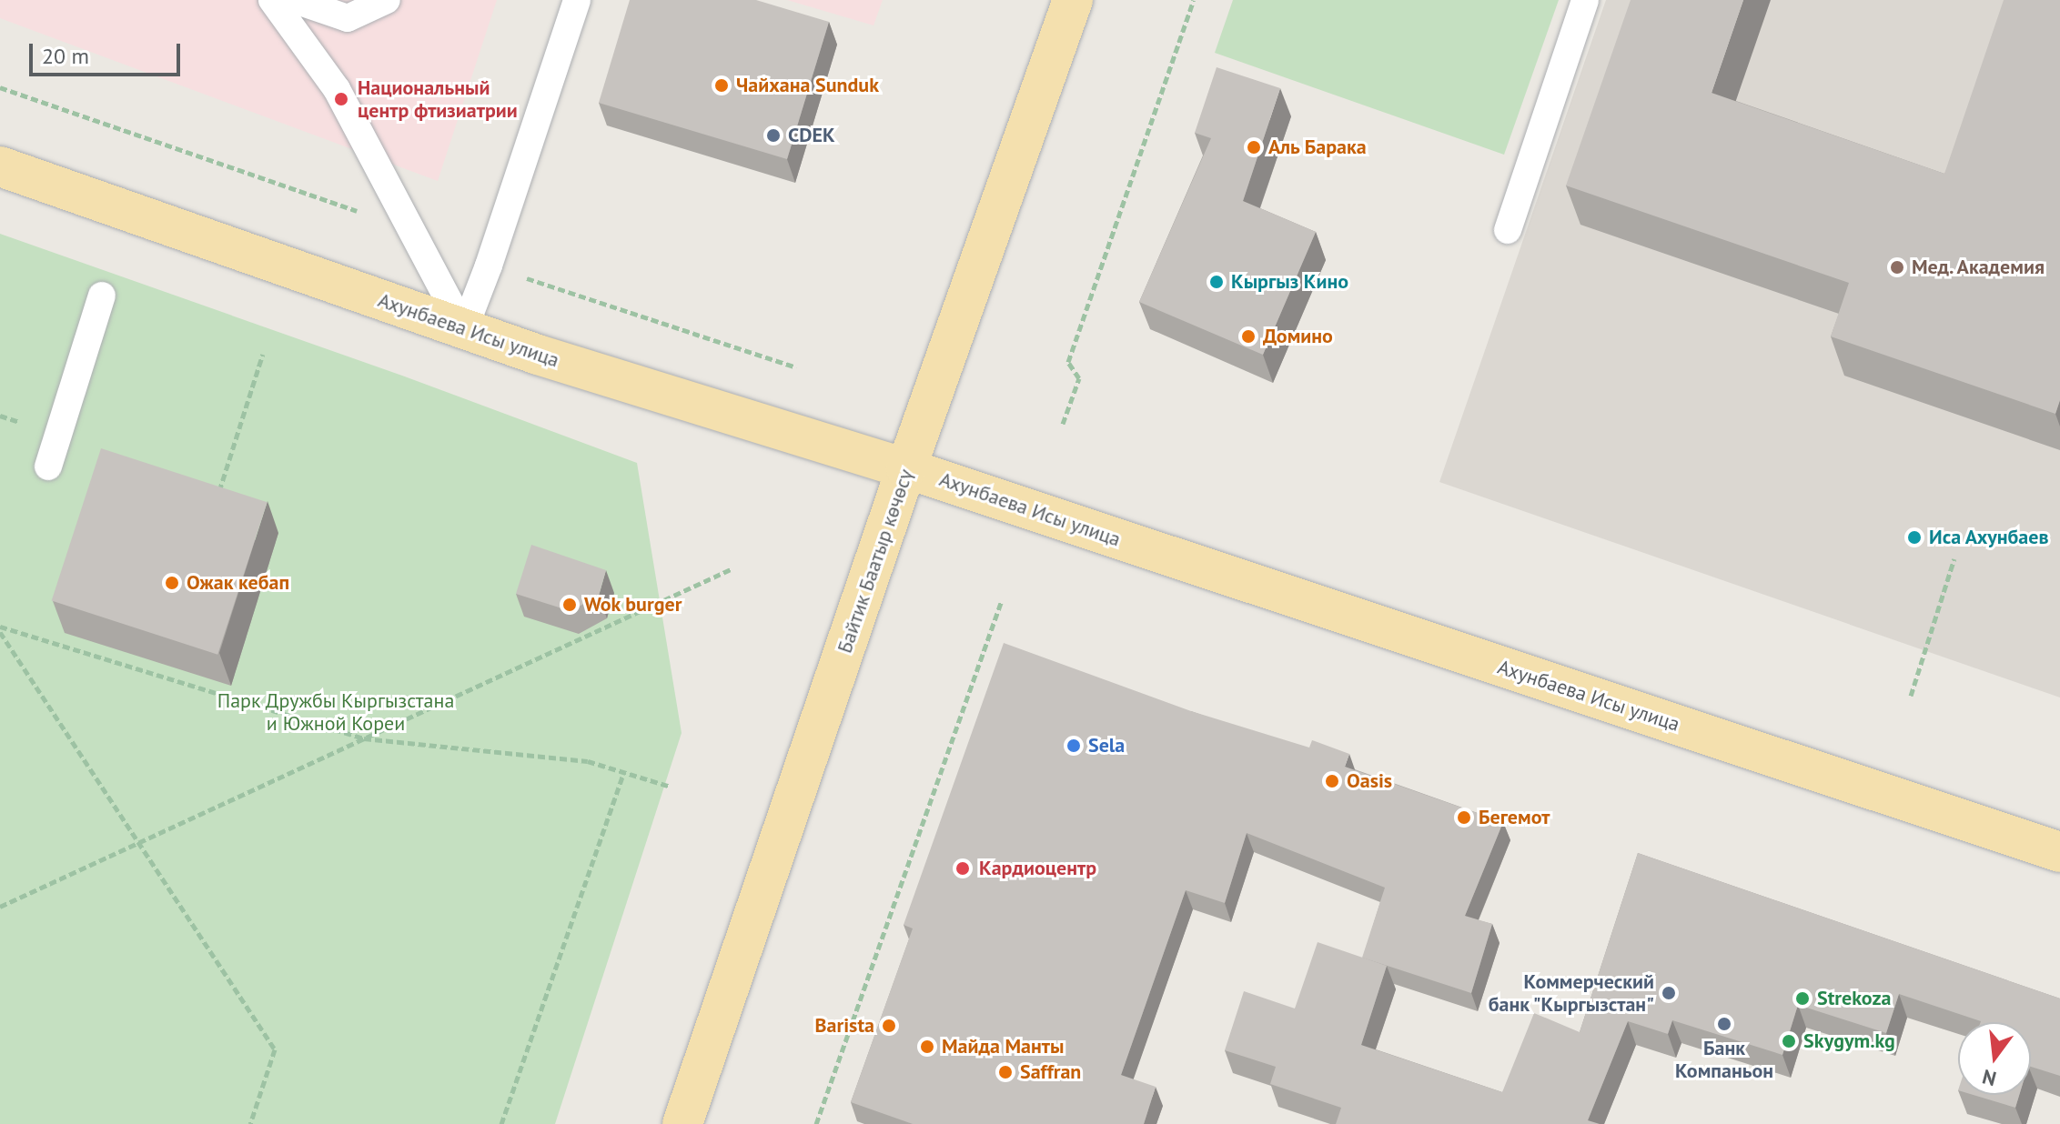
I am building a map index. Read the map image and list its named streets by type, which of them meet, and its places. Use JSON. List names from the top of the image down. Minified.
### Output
{"streets":{"main road":["Ахунбаева Исы улица","Байтик Баатыр көчөсү"]},"crossings":[["Ахунбаева Исы улица","Байтик Баатыр көчөсү"]],"parks":["Парк Дружбы Кыргызстана и Южной Кореи"],"places":["Чайхана Sunduk","Национальный центр фтизиатрии","CDEK","Аль Барака","Мед. Академия","Кыргыз Кино","Домино","Иса Ахунбаев","Ожак кебап","Wok burger","Sela","Oasis","Бегемот","Кардиоцентр","Коммерческий банк \"Кыргызстан\"","Strekoza","Банк Компаньон","Barista","Skygym.kg","Майда Манты","Saffran"],"scale_bar":"20 m","north":"bottom"}
